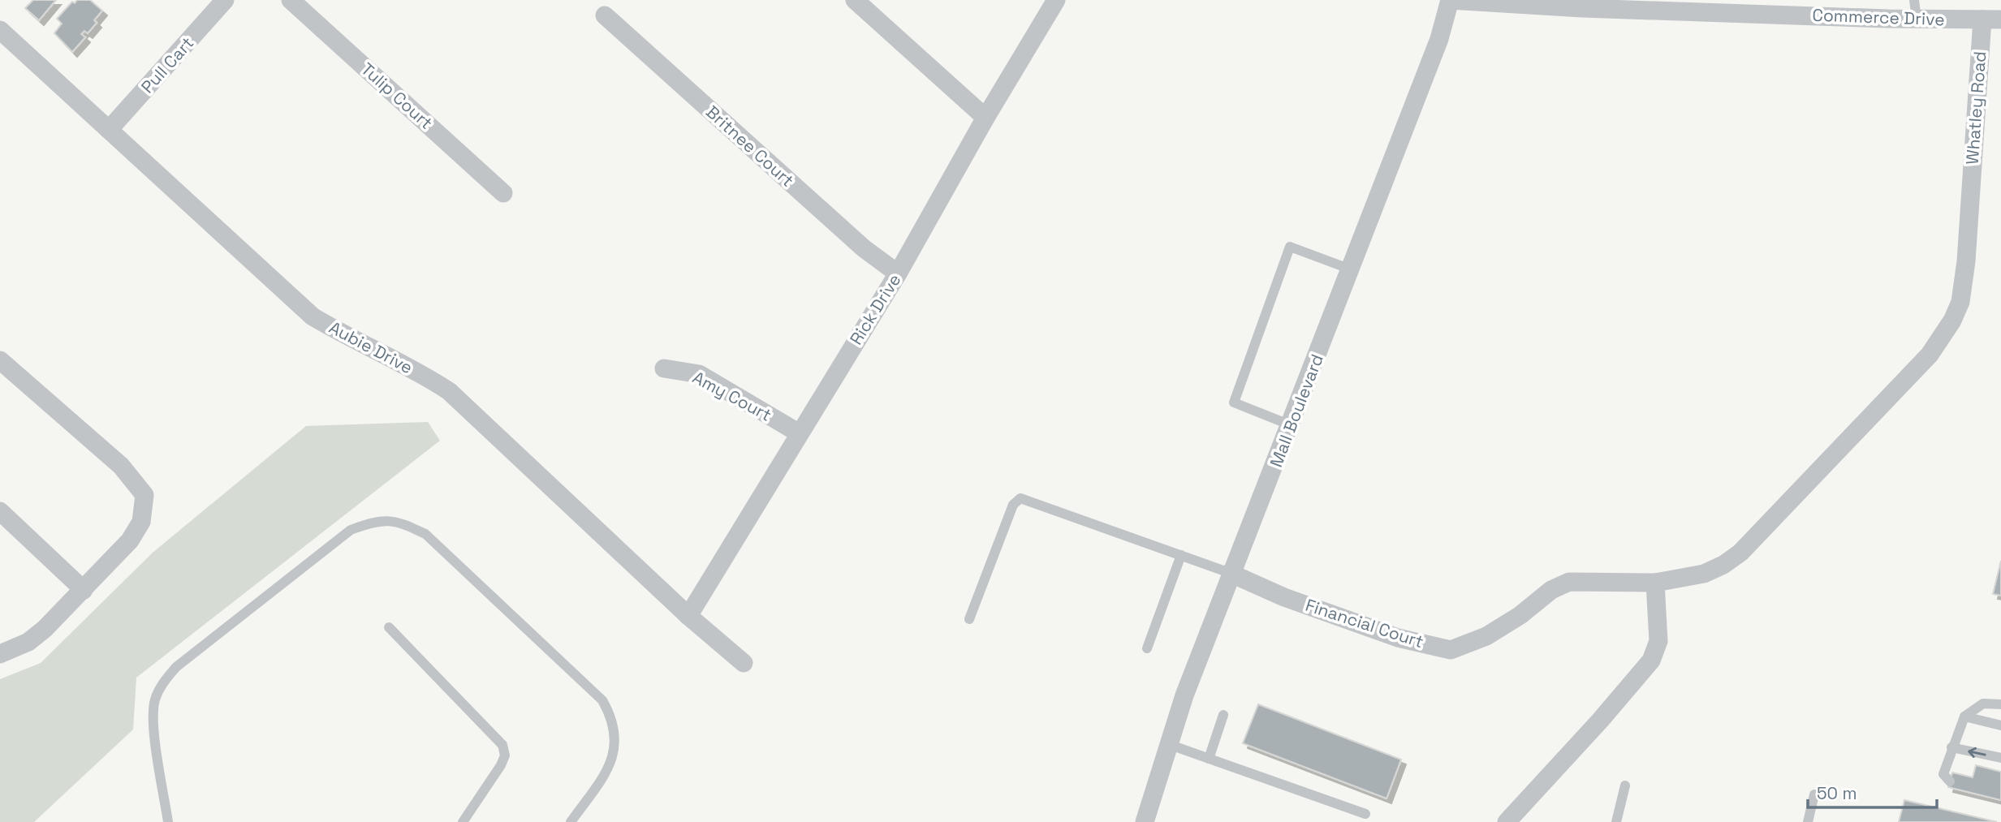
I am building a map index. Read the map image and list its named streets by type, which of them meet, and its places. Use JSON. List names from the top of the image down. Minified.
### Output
{"streets":{"street":["Commerce Drive","Pull Cart","Tulip Court","Whatley Road","Britnee Court","Rick Drive","Aubie Drive","Amy Court","Mall Boulevard","Financial Court"]},"crossings":[["Commerce Drive","Whatley Road"],["Commerce Drive","Mall Boulevard"],["Pull Cart","Aubie Drive"],["Whatley Road","Financial Court"],["Britnee Court","Rick Drive"],["Rick Drive","Aubie Drive"],["Rick Drive","Amy Court"],["Mall Boulevard","Financial Court"]],"scale_bar":"50 m"}
